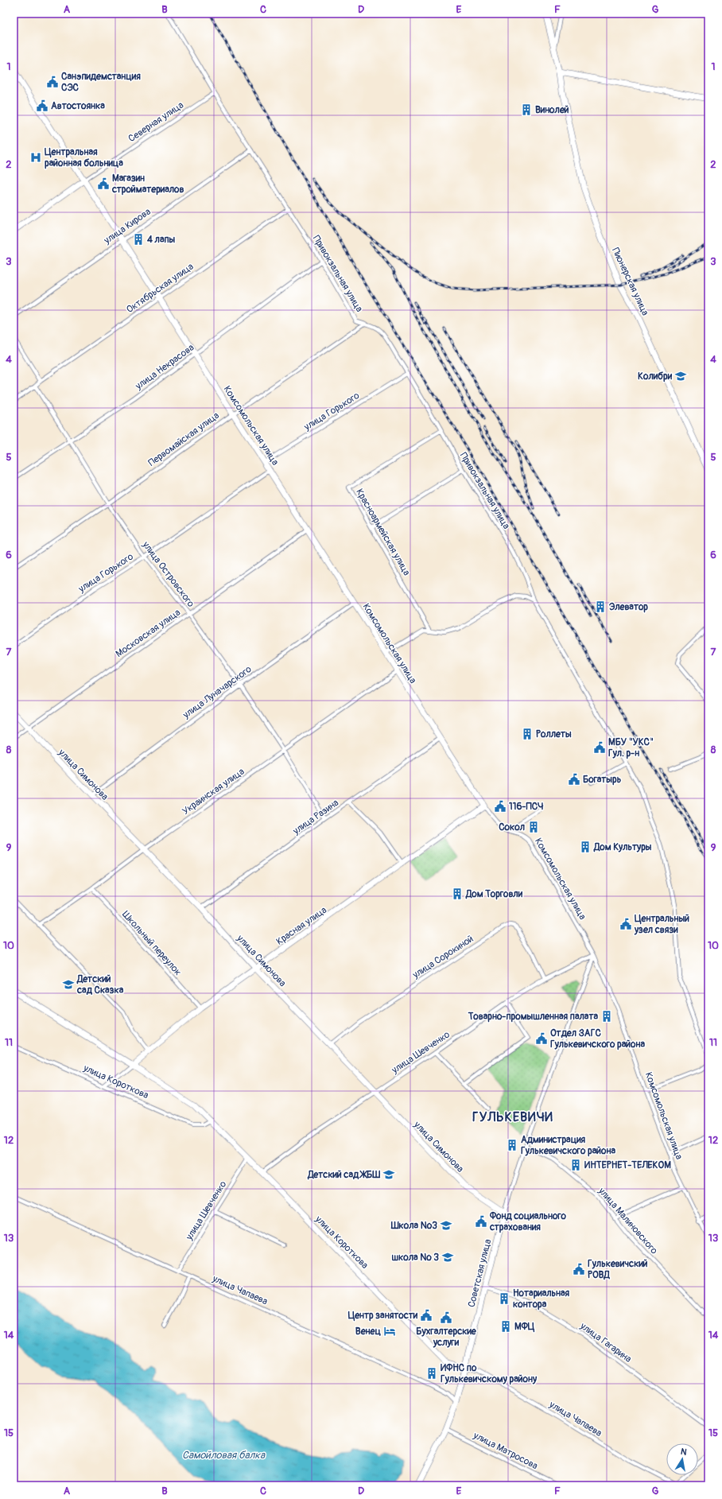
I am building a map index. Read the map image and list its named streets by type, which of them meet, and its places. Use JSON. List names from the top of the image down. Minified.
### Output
{"streets":{"street":["Северная улица","улица Кирова","Привокзальная улица","Пионерская улица","Октябрьская улица","улица Некрасова","улица Горького","Комсомольская улица","Первомайская улица","Красноармейская улица","улица Островского","Московская улица","улица Луначарского","улица Симонова","Украинская улица","улица Разина","Красная улица","Школьный переулок","улица Сорокиной","улица Шевченко","улица Короткова","улица Малиновского","Советская улица","улица Чапаева","улица Гагарина","улица Матросова"]},"crossings":[["Северная улица","Привокзальная улица"],["Северная улица","Комсомольская улица"],["улица Кирова","Привокзальная улица"],["улица Кирова","Комсомольская улица"],["Привокзальная улица","Октябрьская улица"],["Привокзальная улица","улица Некрасова"],["Привокзальная улица","улица Горького"],["Привокзальная улица","Первомайская улица"],["Привокзальная улица","Красноармейская улица"],["Октябрьская улица","Комсомольская улица"],["улица Некрасова","Комсомольская улица"],["улица Некрасова","улица Островского"],["улица Горького","Комсомольская улица"],["улица Горького","улица Островского"],["Комсомольская улица","Первомайская улица"],["Комсомольская улица","Московская улица"],["Комсомольская улица","улица Луначарского"],["Комсомольская улица","Украинская улица"],["Комсомольская улица","улица Разина"],["Комсомольская улица","Красная улица"],["Комсомольская улица","улица Шевченко"],["Комсомольская улица","Советская улица"],["Первомайская улица","улица Островского"],["улица Островского","Московская улица"],["улица Островского","улица Луначарского"],["улица Островского","Украинская улица"],["улица Островского","улица Разина"],["Московская улица","улица Симонова"],["улица Луначарского","улица Симонова"],["улица Симонова","Украинская улица"],["улица Симонова","улица Разина"],["улица Симонова","Красная улица"],["улица Симонова","улица Сорокиной"],["улица Симонова","улица Шевченко"],["улица Симонова","Советская улица"],["Украинская улица","Школьный переулок"],["Красная улица","Школьный переулок"],["Красная улица","улица Короткова"],["улица Сорокиной","улица Шевченко"],["улица Шевченко","улица Короткова"],["улица Шевченко","Советская улица"],["улица Шевченко","улица Чапаева"],["улица Короткова","Советская улица"],["улица Короткова","улица Чапаева"],["улица Малиновского","Советская улица"],["Советская улица","улица Чапаева"],["Советская улица","улица Гагарина"],["Советская улица","улица Матросова"]],"districts":["ГУЛЬКЕВИЧИ"],"water":["Самойловая балка"],"places":{"public building":["Санэпидемстанция СЭС","Автостоянка","Магазин стройматериалов","МБУ \"УКС\" Гул. р-н","Богатырь","116-ПСЧ","Центральный узел связи","Отдел ЗАГС Гулькевичского района","Фонд социального страхования","Гулькевичский РОВД","Центр занятости","Бухгалтерские услуги"],"building":["Винолей","4 лапы","Элеватор","Роллеты","Сокол","Дом Культуры","Дом Торговли","Товарно-промышленная палата","Администрация Гулькевичского района","ИНТЕРНЕТ-ТЕЛЕКОМ","Нотариальная контора","МФЦ","ИФНС по Гулькевичскому району"],"hospital":["Центральная районная больница"],"school or university":["Колибри","Детский сад Сказка","Детский сад ЖБШ","Школа №3","школа № 3"],"hotel":["Венец"]},"north":"top","grid":{"columns":["A","B","C","D","E","F","G"],"rows":["1","2","3","4","5","6","7","8","9","10","11","12","13","14","15"]}}
